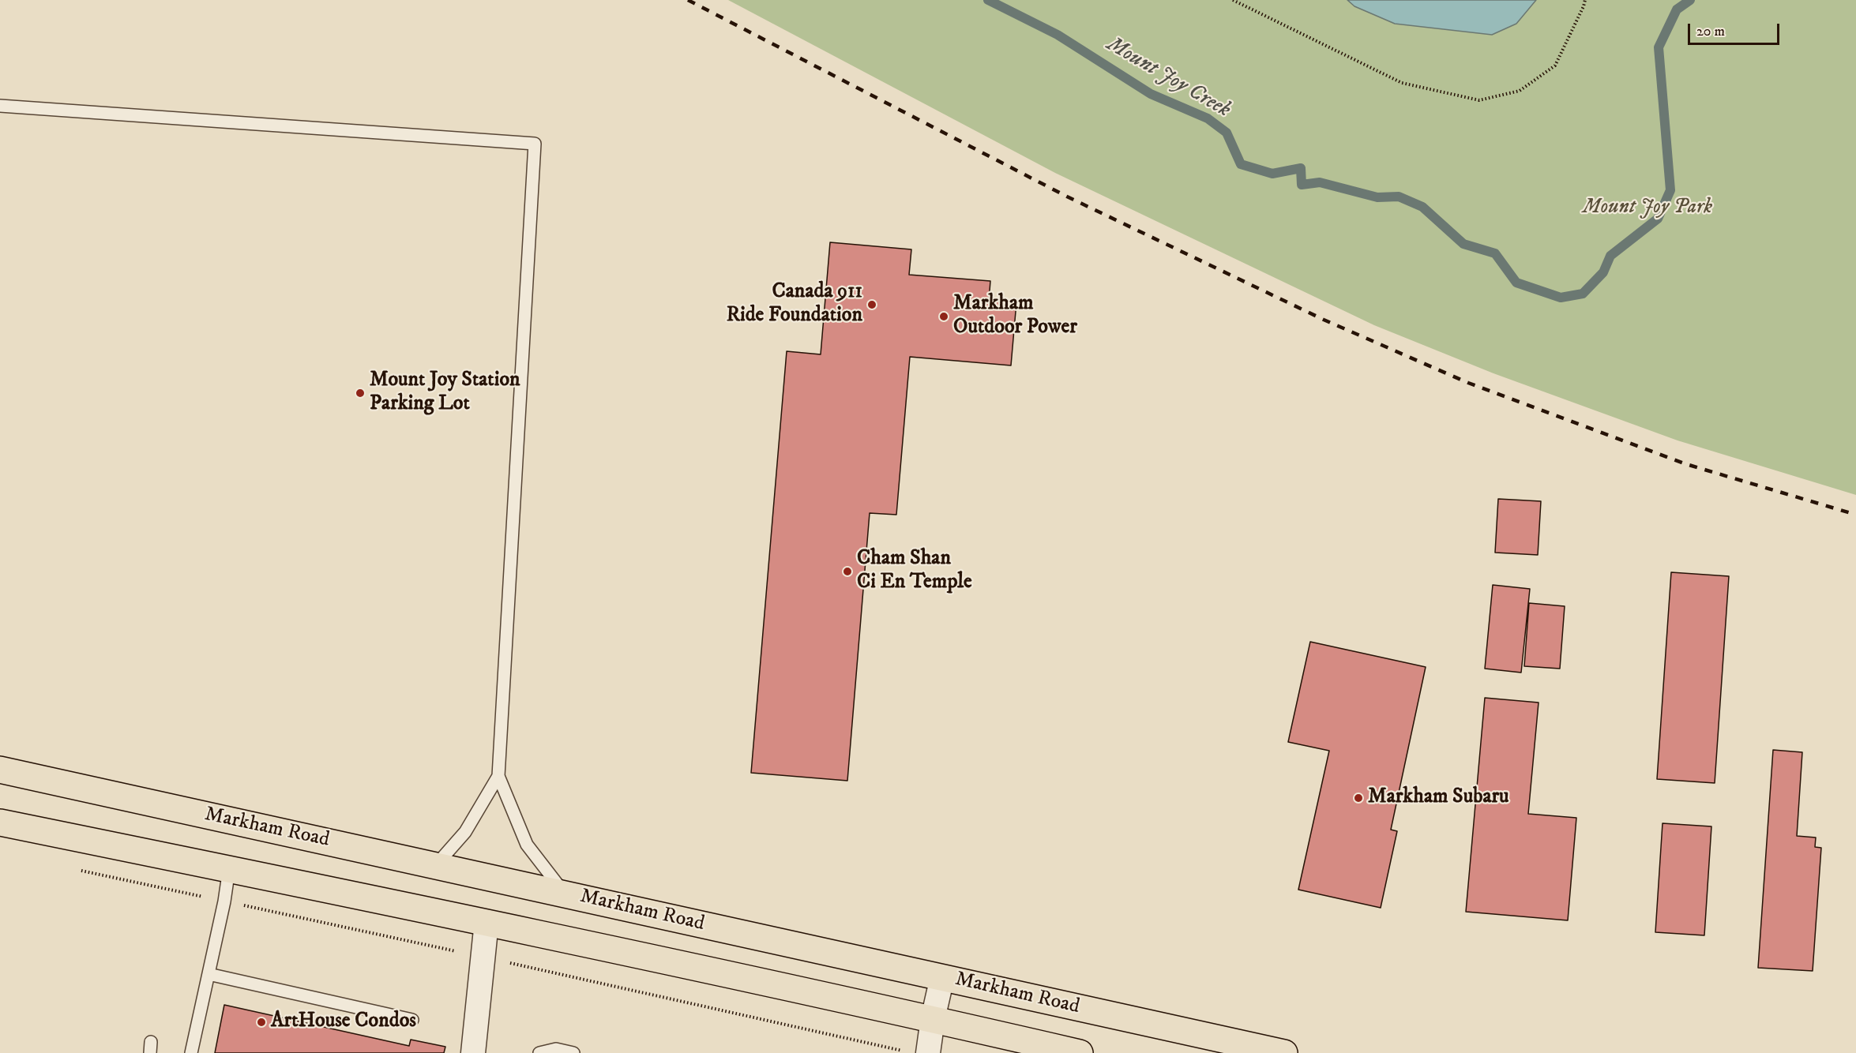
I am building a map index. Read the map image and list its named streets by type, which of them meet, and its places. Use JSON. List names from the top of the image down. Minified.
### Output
{"streets":{"main road":["Markham Road"]},"water":["Mount Joy Creek"],"parks":["Mount Joy Park"],"places":["Canada 911 Ride Foundation","Markham Outdoor Power","Mount Joy Station Parking Lot","Cham Shan Ci En Temple","Markham Subaru","ArtHouse Condos"],"scale_bar":"20 m"}
